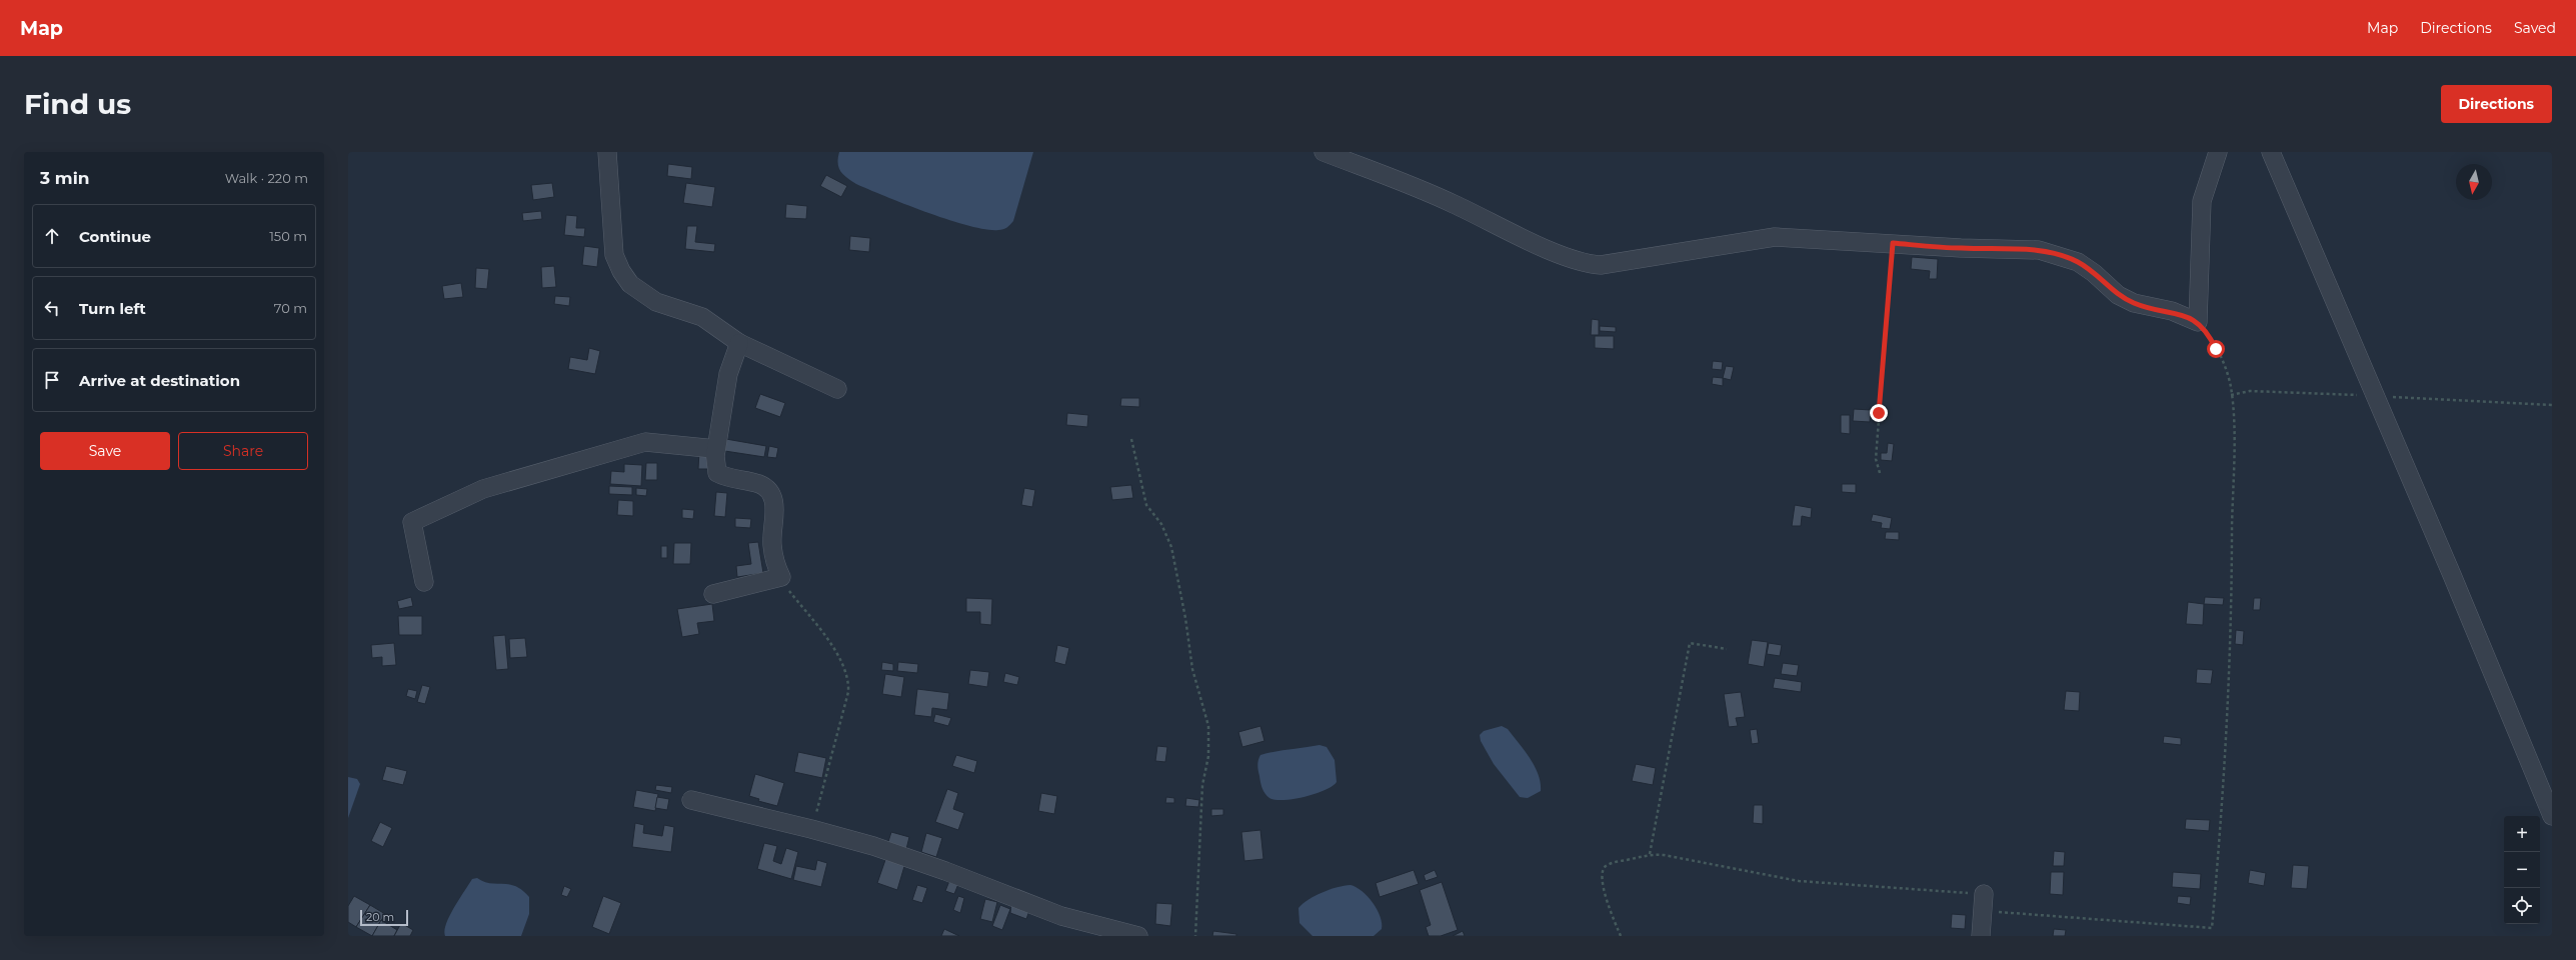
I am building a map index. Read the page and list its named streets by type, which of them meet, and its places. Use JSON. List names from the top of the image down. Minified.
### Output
{"scale_bar":"20 m","north":"bottom","page":{"header":"Map","nav":["Map","Directions","Saved"],"buttons":["Directions",["Save","Share"]],"title":"Find us","heading":["3 min","Walk · 220 m"],"list":[["Continue","150 m"],["Turn left","70 m"],"Arrive at destination"],"map_buttons":["+","−"],"scale":"20 m"}}
